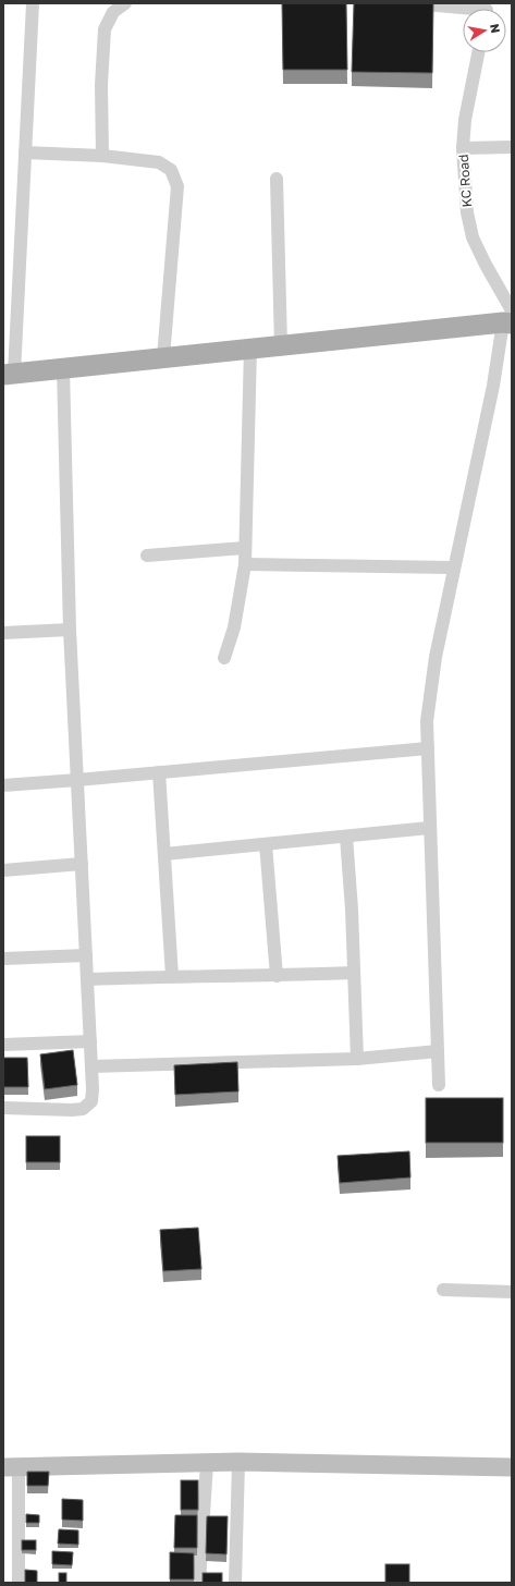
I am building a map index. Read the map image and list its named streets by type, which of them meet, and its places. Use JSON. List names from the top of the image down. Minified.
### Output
{"streets":{"street":["KC Road"]},"north":"right"}
